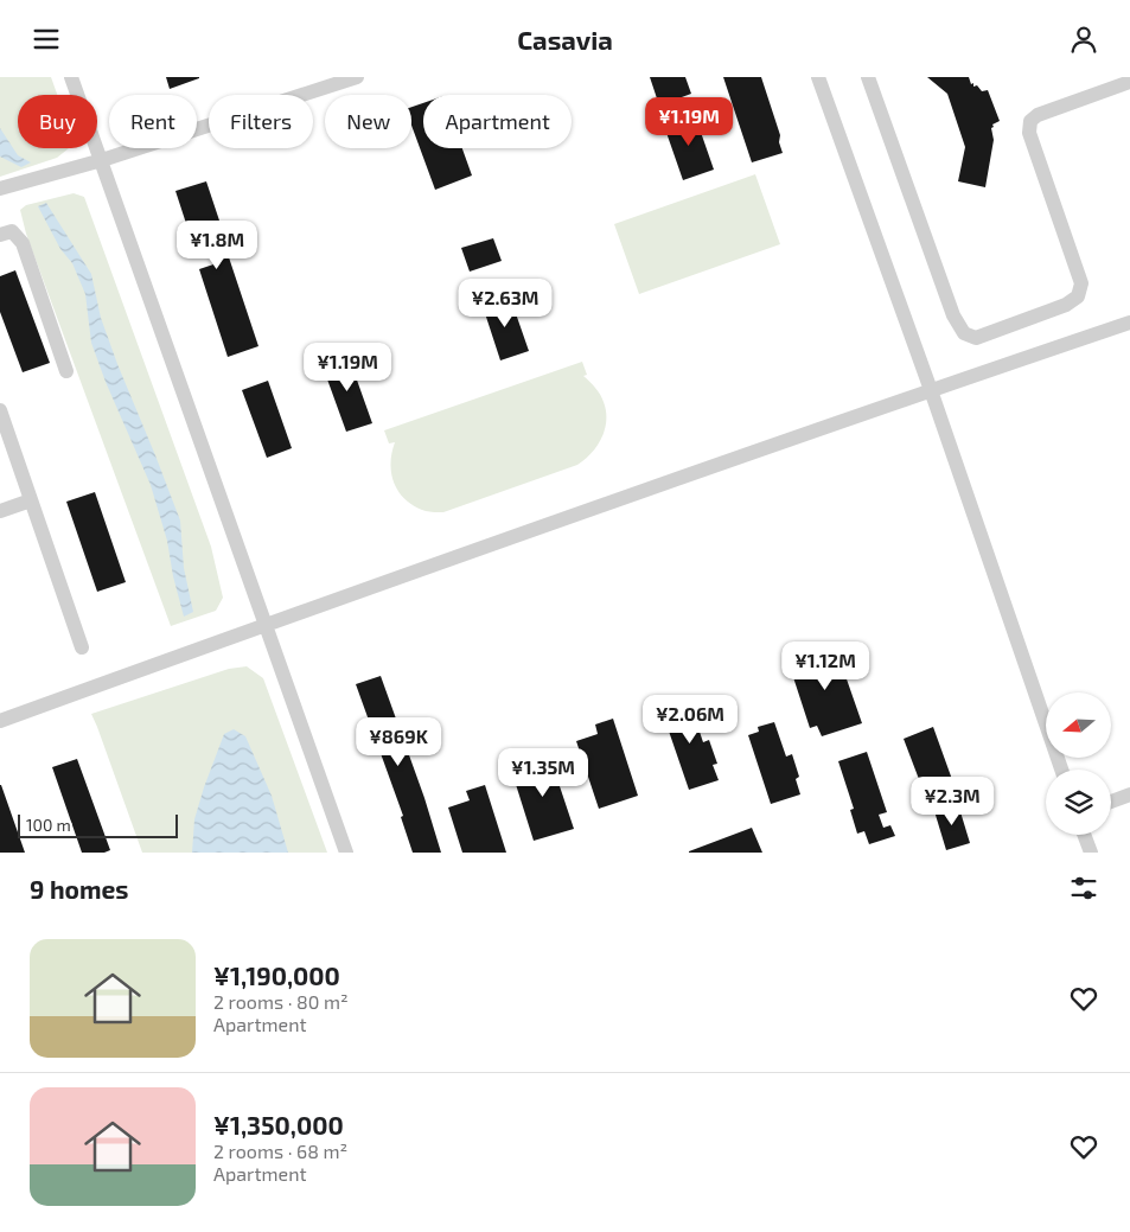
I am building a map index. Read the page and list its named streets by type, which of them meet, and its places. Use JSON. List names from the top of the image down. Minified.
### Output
{"scale_bar":"100 m","north":"left","page":{"header":"Casavia","chip":["Buy","Rent","Filters","New","Apartment"],"price":["¥1.19M","¥1.8M","¥2.63M","¥1.19M","¥1.12M","¥2.06M","¥869K","¥1.35M","¥2.3M"],"scale":"100 m","heading":"9 homes","list":[{"name":"¥1,190,000","note":"2 rooms · 80 m² · Apartment"},{"name":"¥1,350,000","note":"2 rooms · 68 m² · Apartment"}]}}
